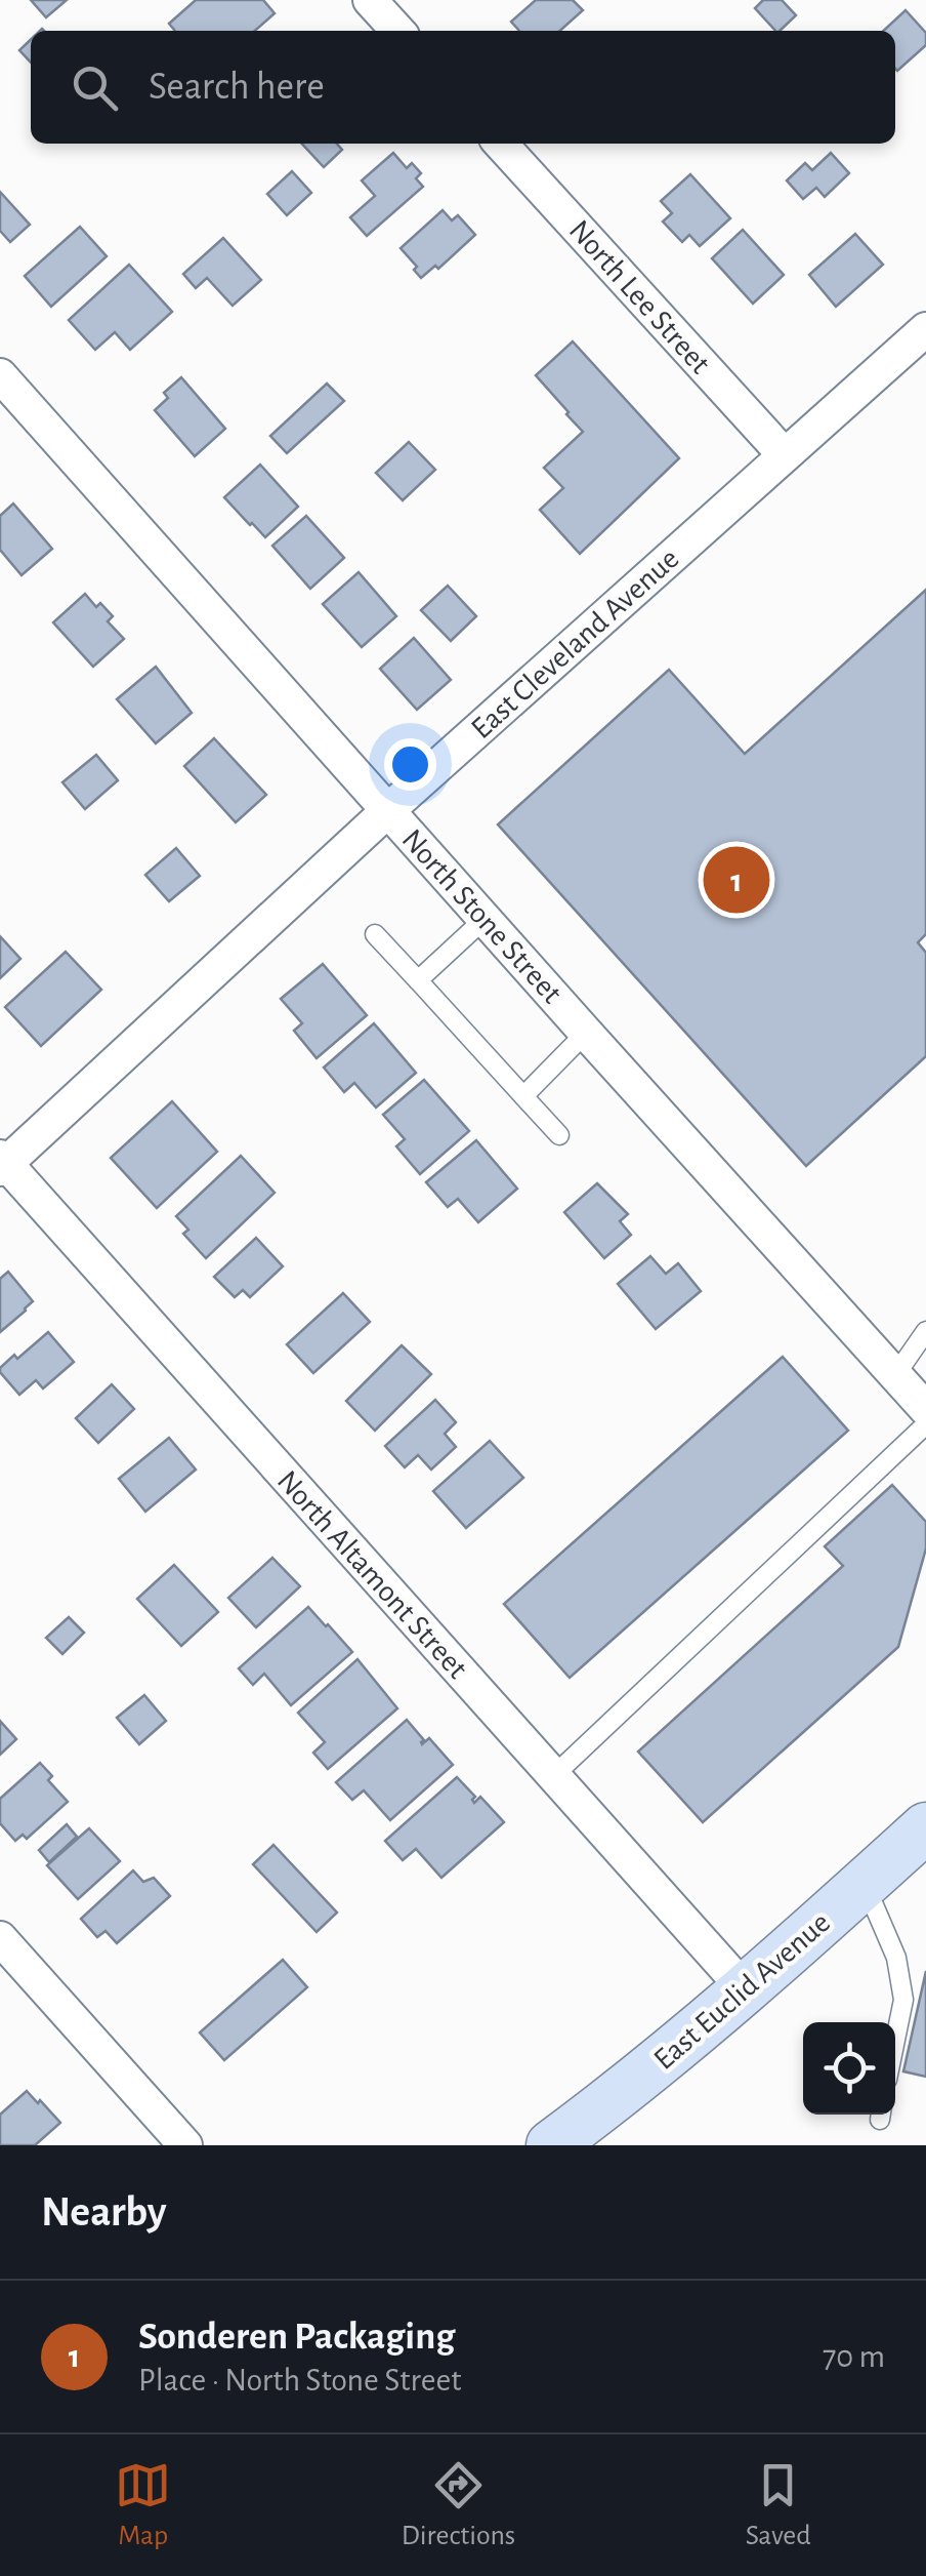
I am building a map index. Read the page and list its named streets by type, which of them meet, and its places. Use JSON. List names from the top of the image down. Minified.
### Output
{"streets":{"main road":["East Euclid Avenue"],"street":["North Lee Street","East Cleveland Avenue","North Stone Street","North Altamont Street"]},"crossings":[["North Lee Street","East Cleveland Avenue"],["East Cleveland Avenue","North Stone Street"],["East Cleveland Avenue","North Altamont Street"],["North Altamont Street","East Euclid Avenue"]],"page":{"search":"Search here","pins":"1","heading":"Nearby","list":[{"mark":"1","name":"Sonderen Packaging","note":"Place · North Stone Street","value":"70 m"}],"nav":["Map","Directions","Saved"]}}
